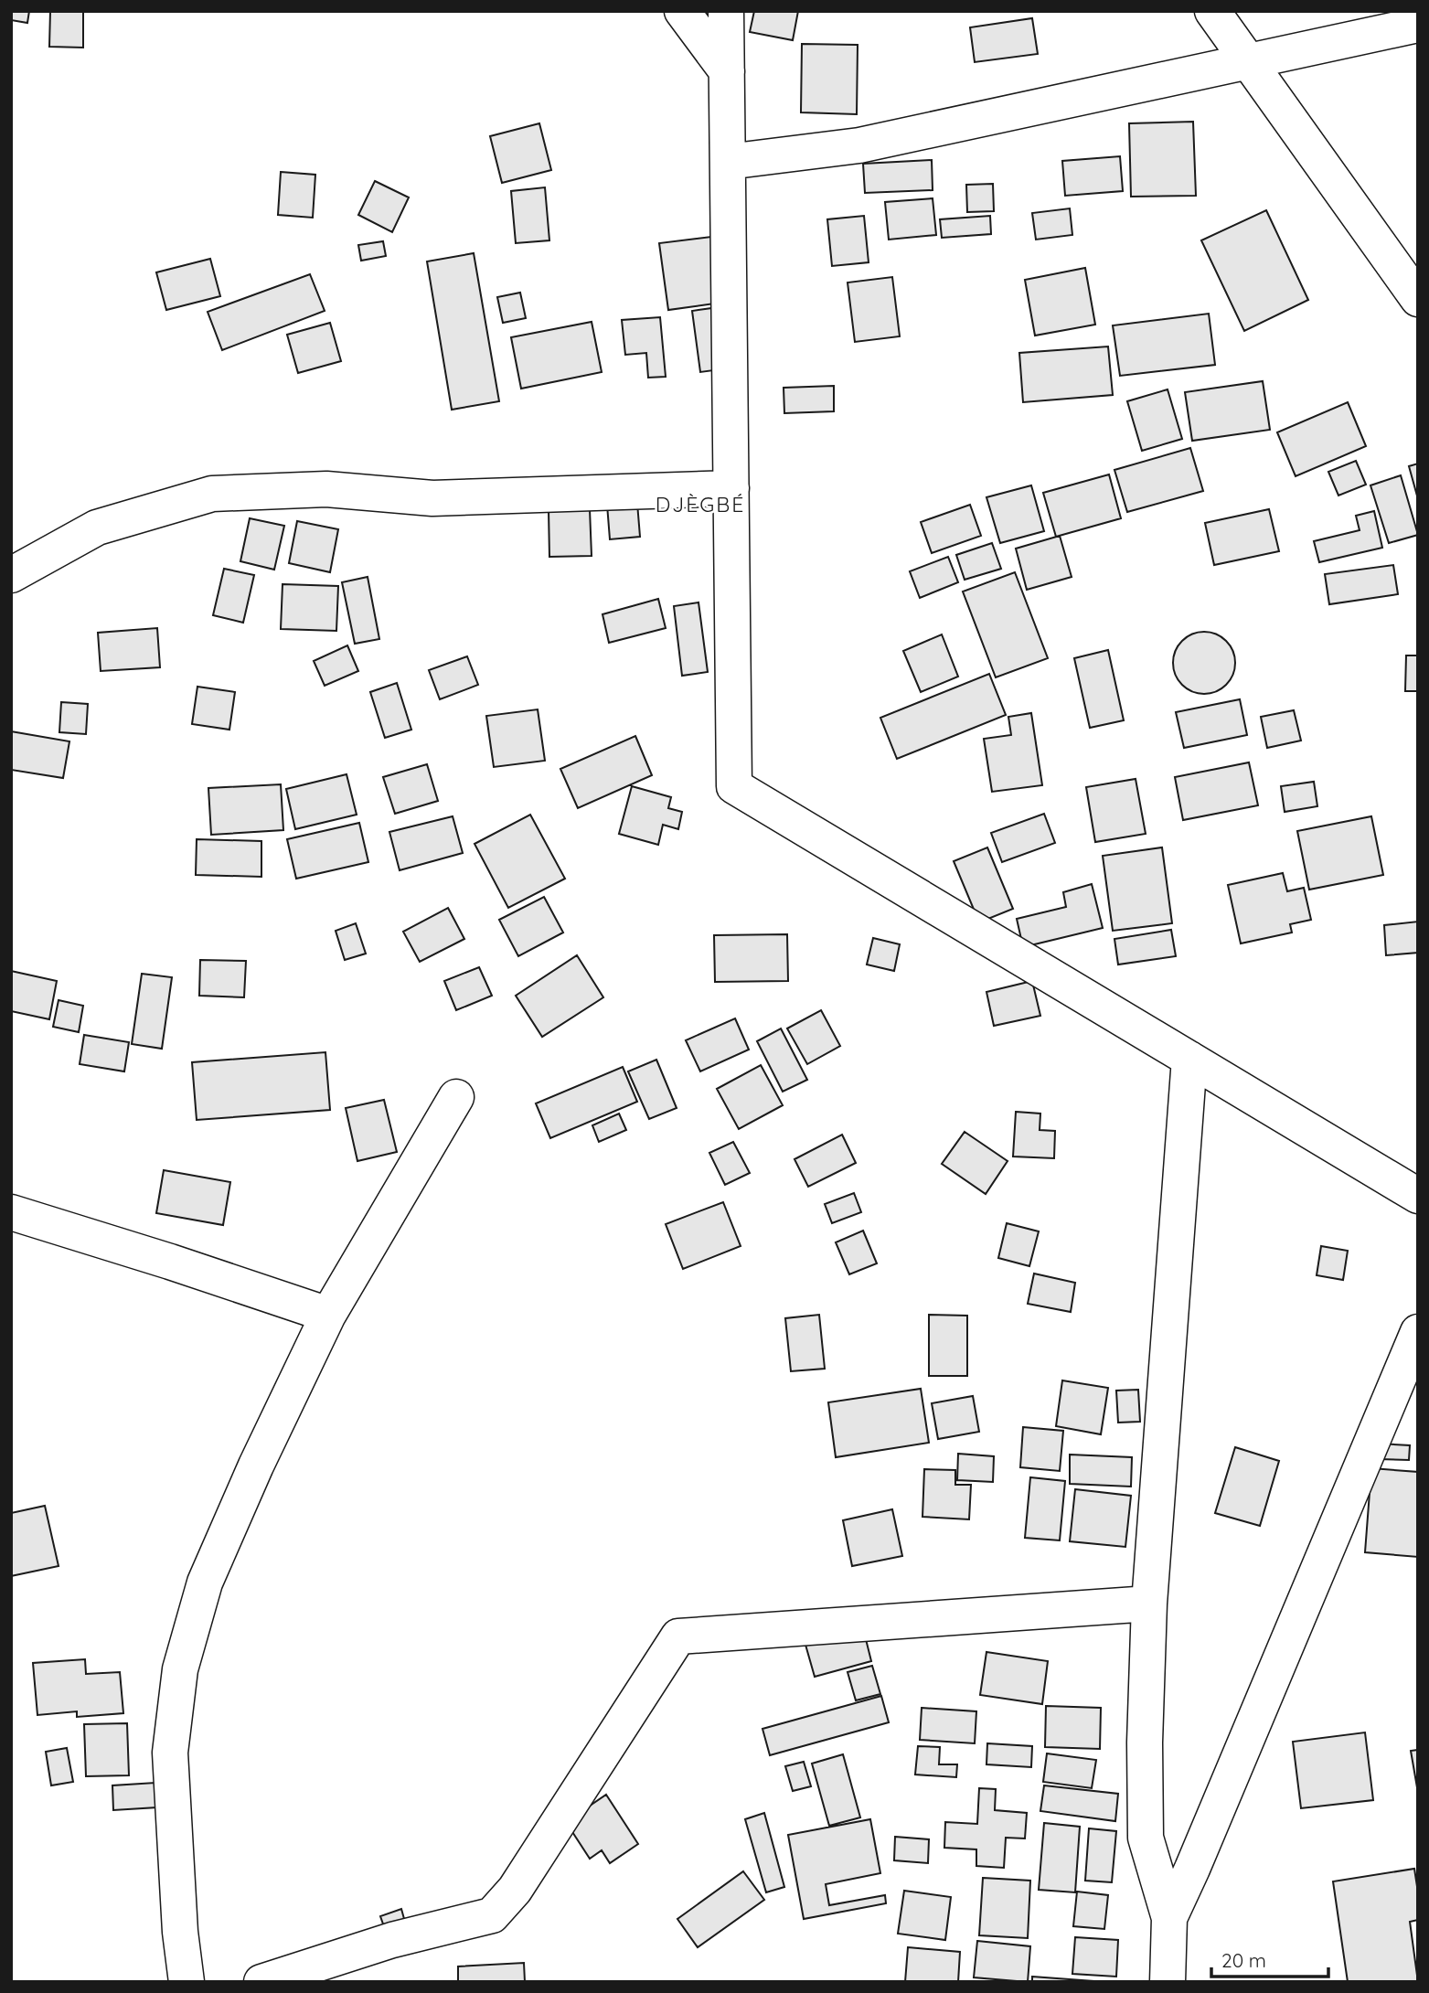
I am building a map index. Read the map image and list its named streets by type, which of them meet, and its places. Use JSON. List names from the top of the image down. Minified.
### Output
{"districts":["DJÈGBÉ"],"scale_bar":"20 m"}
